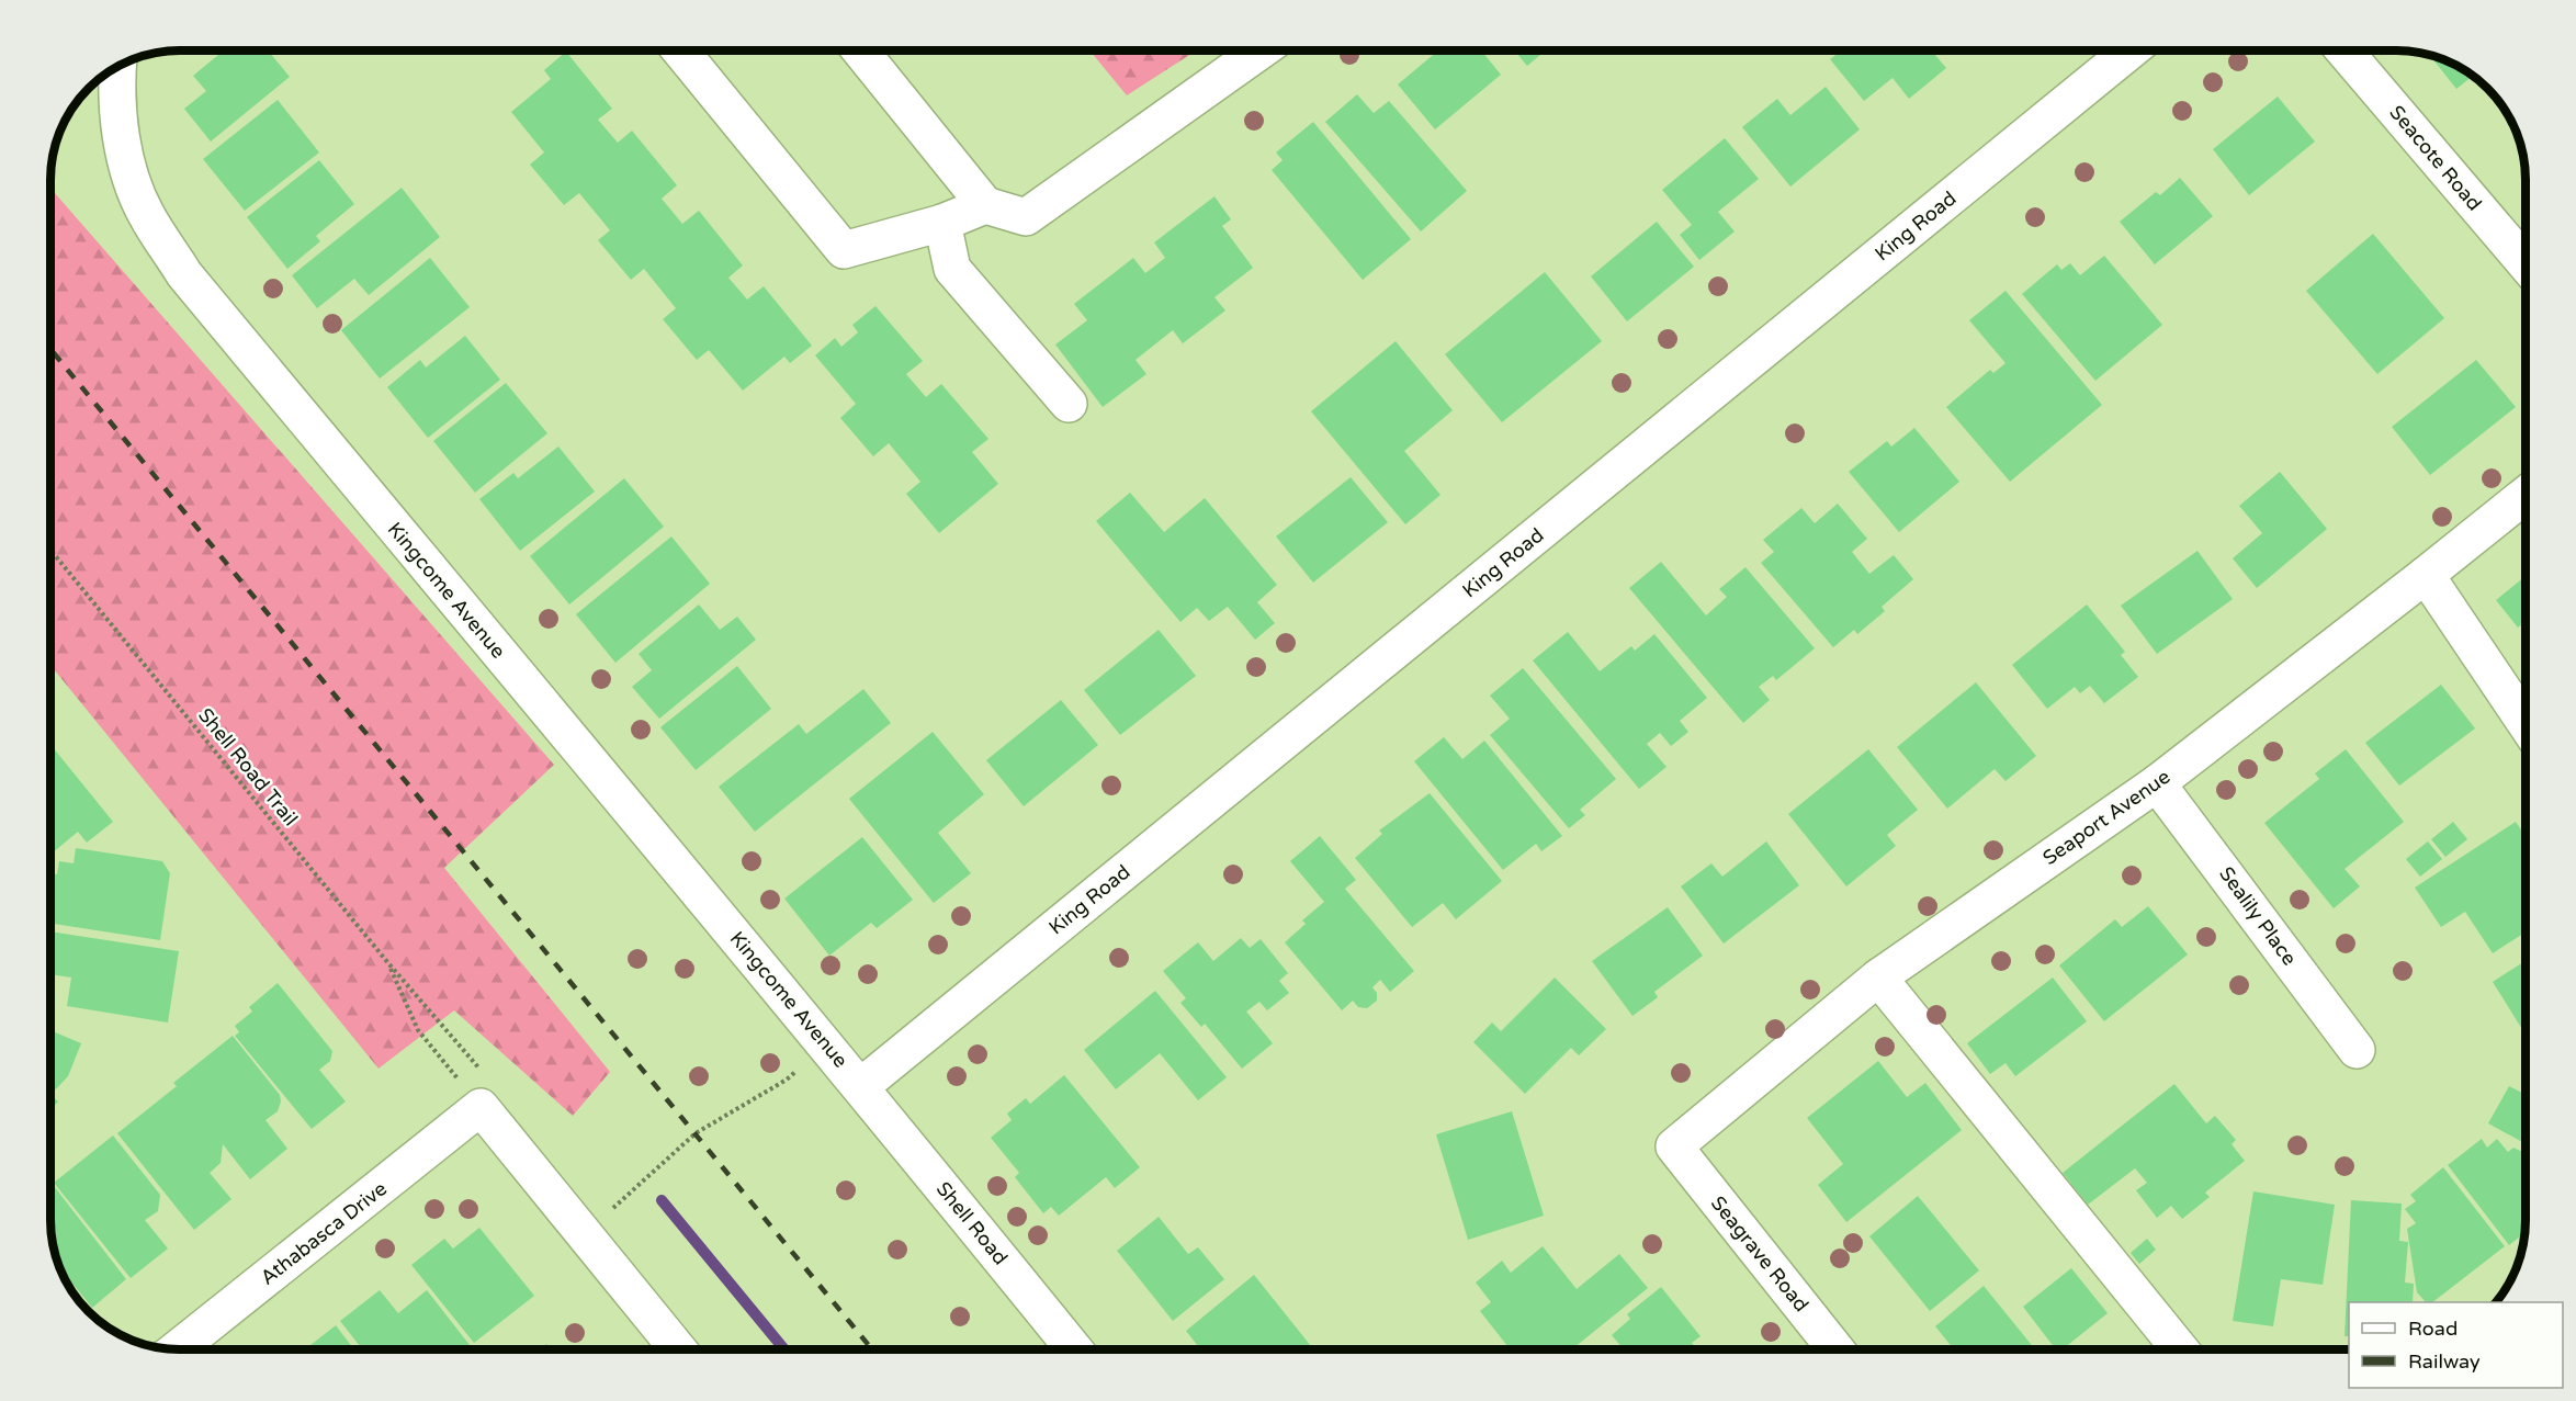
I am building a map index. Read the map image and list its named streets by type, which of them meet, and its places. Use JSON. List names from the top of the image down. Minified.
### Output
{"streets":{"street":["Seacote Road","King Road","Kingcome Avenue","Seaport Avenue","Sealily Place","Shell Road","Athabasca Drive","Seagrave Road"],"path":["Shell Road Trail"]},"crossings":[["King Road","Kingcome Avenue"],["King Road","Shell Road"],["Kingcome Avenue","Shell Road"],["Seaport Avenue","Sealily Place"],["Seaport Avenue","Seagrave Road"]],"legend":["Road","Railway"]}
